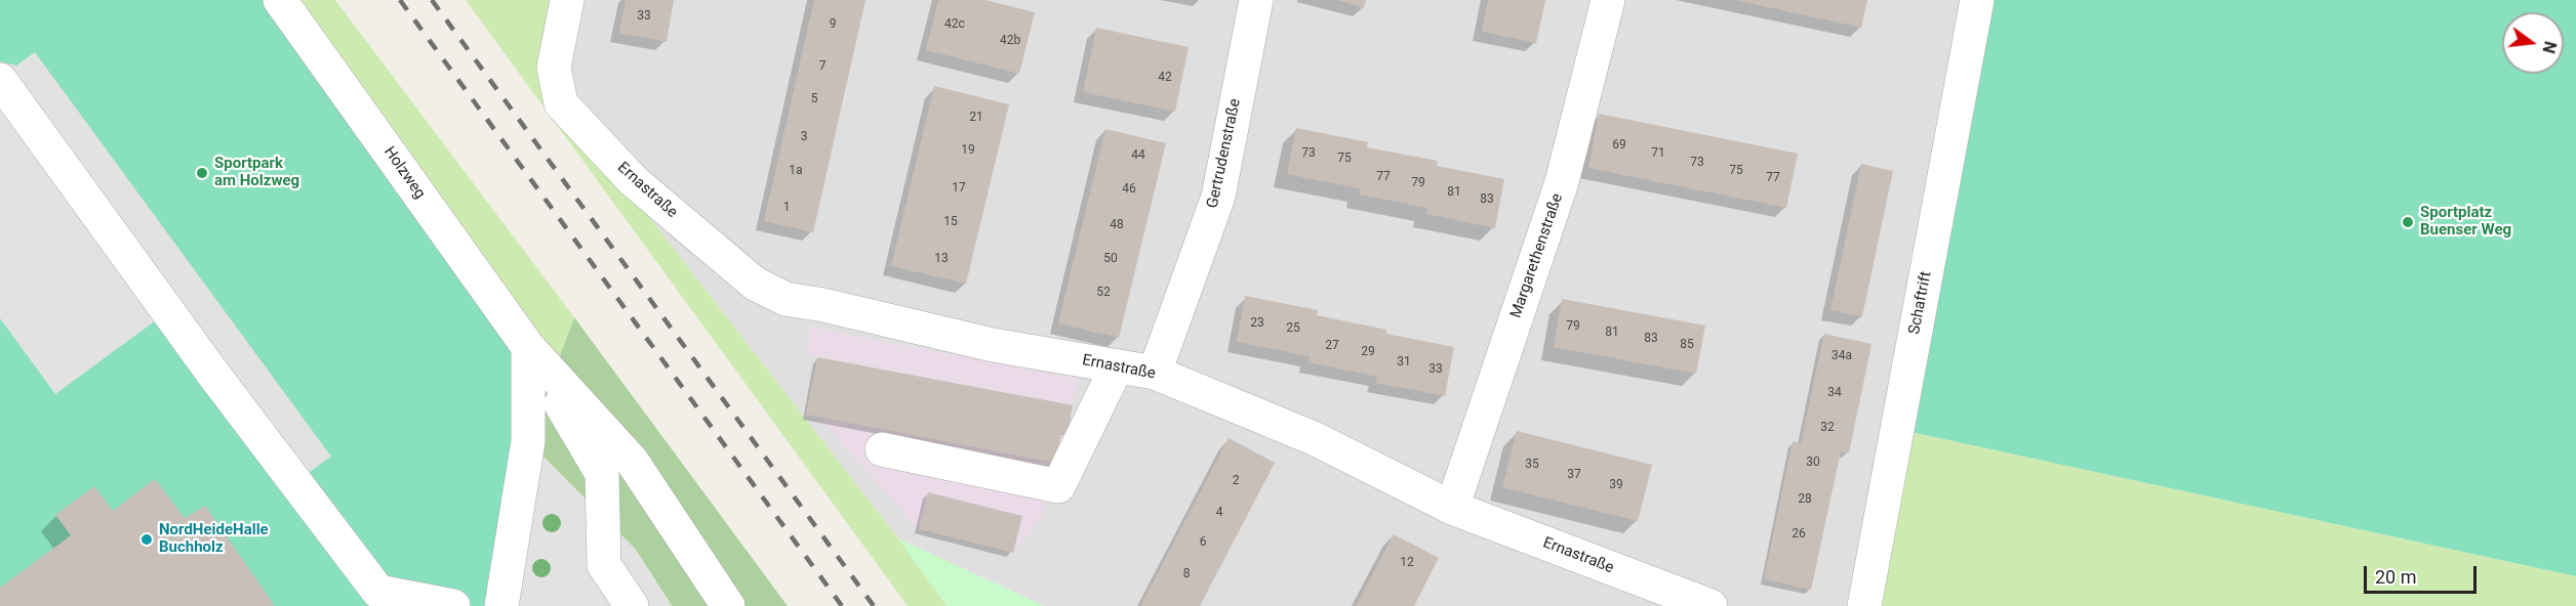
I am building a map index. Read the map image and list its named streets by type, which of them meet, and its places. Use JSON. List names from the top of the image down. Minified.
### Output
{"streets":{"street":["Gertrudenstraße","Holzweg","Ernastraße","Margarethenstraße","Schaftrift"]},"crossings":[["Gertrudenstraße","Ernastraße"],["Ernastraße","Margarethenstraße"]],"places":["Sportpark am Holzweg","Sportplatz Buenser Weg","NordHeideHalle Buchholz"],"house_numbers":["33","9","42c","42b","7","42","5","21","3","69","19","73","71","44","75","73","1a","75","77","77","79","17","46","81","83","1","15","48","13","50","52","23","79","25","81","83","85","27","29","34a","31","33","34","32","30","35","37","2","39","28","4","26","6","12","8"],"scale_bar":"20 m","north":"right"}
